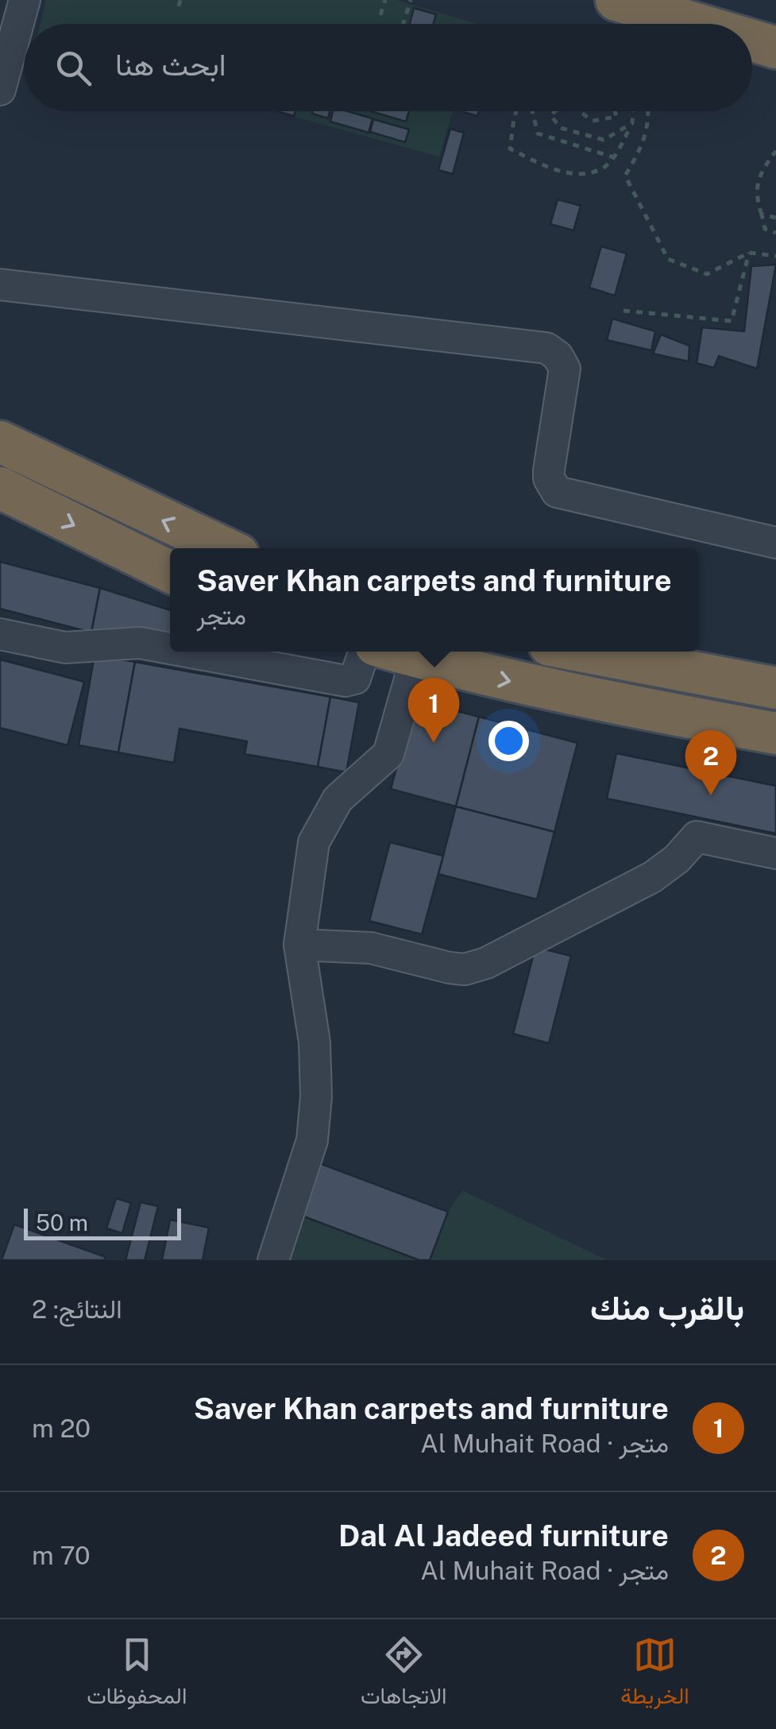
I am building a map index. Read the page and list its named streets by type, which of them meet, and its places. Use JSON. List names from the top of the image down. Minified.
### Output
{"scale_bar":"50 m","page":{"search":"ابحث هنا","popup":["Saver Khan carpets and furniture","متجر"],"pins":["1","2"],"scale":"50 m","heading":["بالقرب منك","النتائج: 2"],"list":[{"mark":"1","name":"Saver Khan carpets and furniture","note":"متجر · Al Muhait Road","value":"20 m"},{"mark":"2","name":"Dal Al Jadeed furniture","note":"متجر · Al Muhait Road","value":"70 m"}],"nav":["الخريطة","الاتجاهات","المحفوظات"]}}
